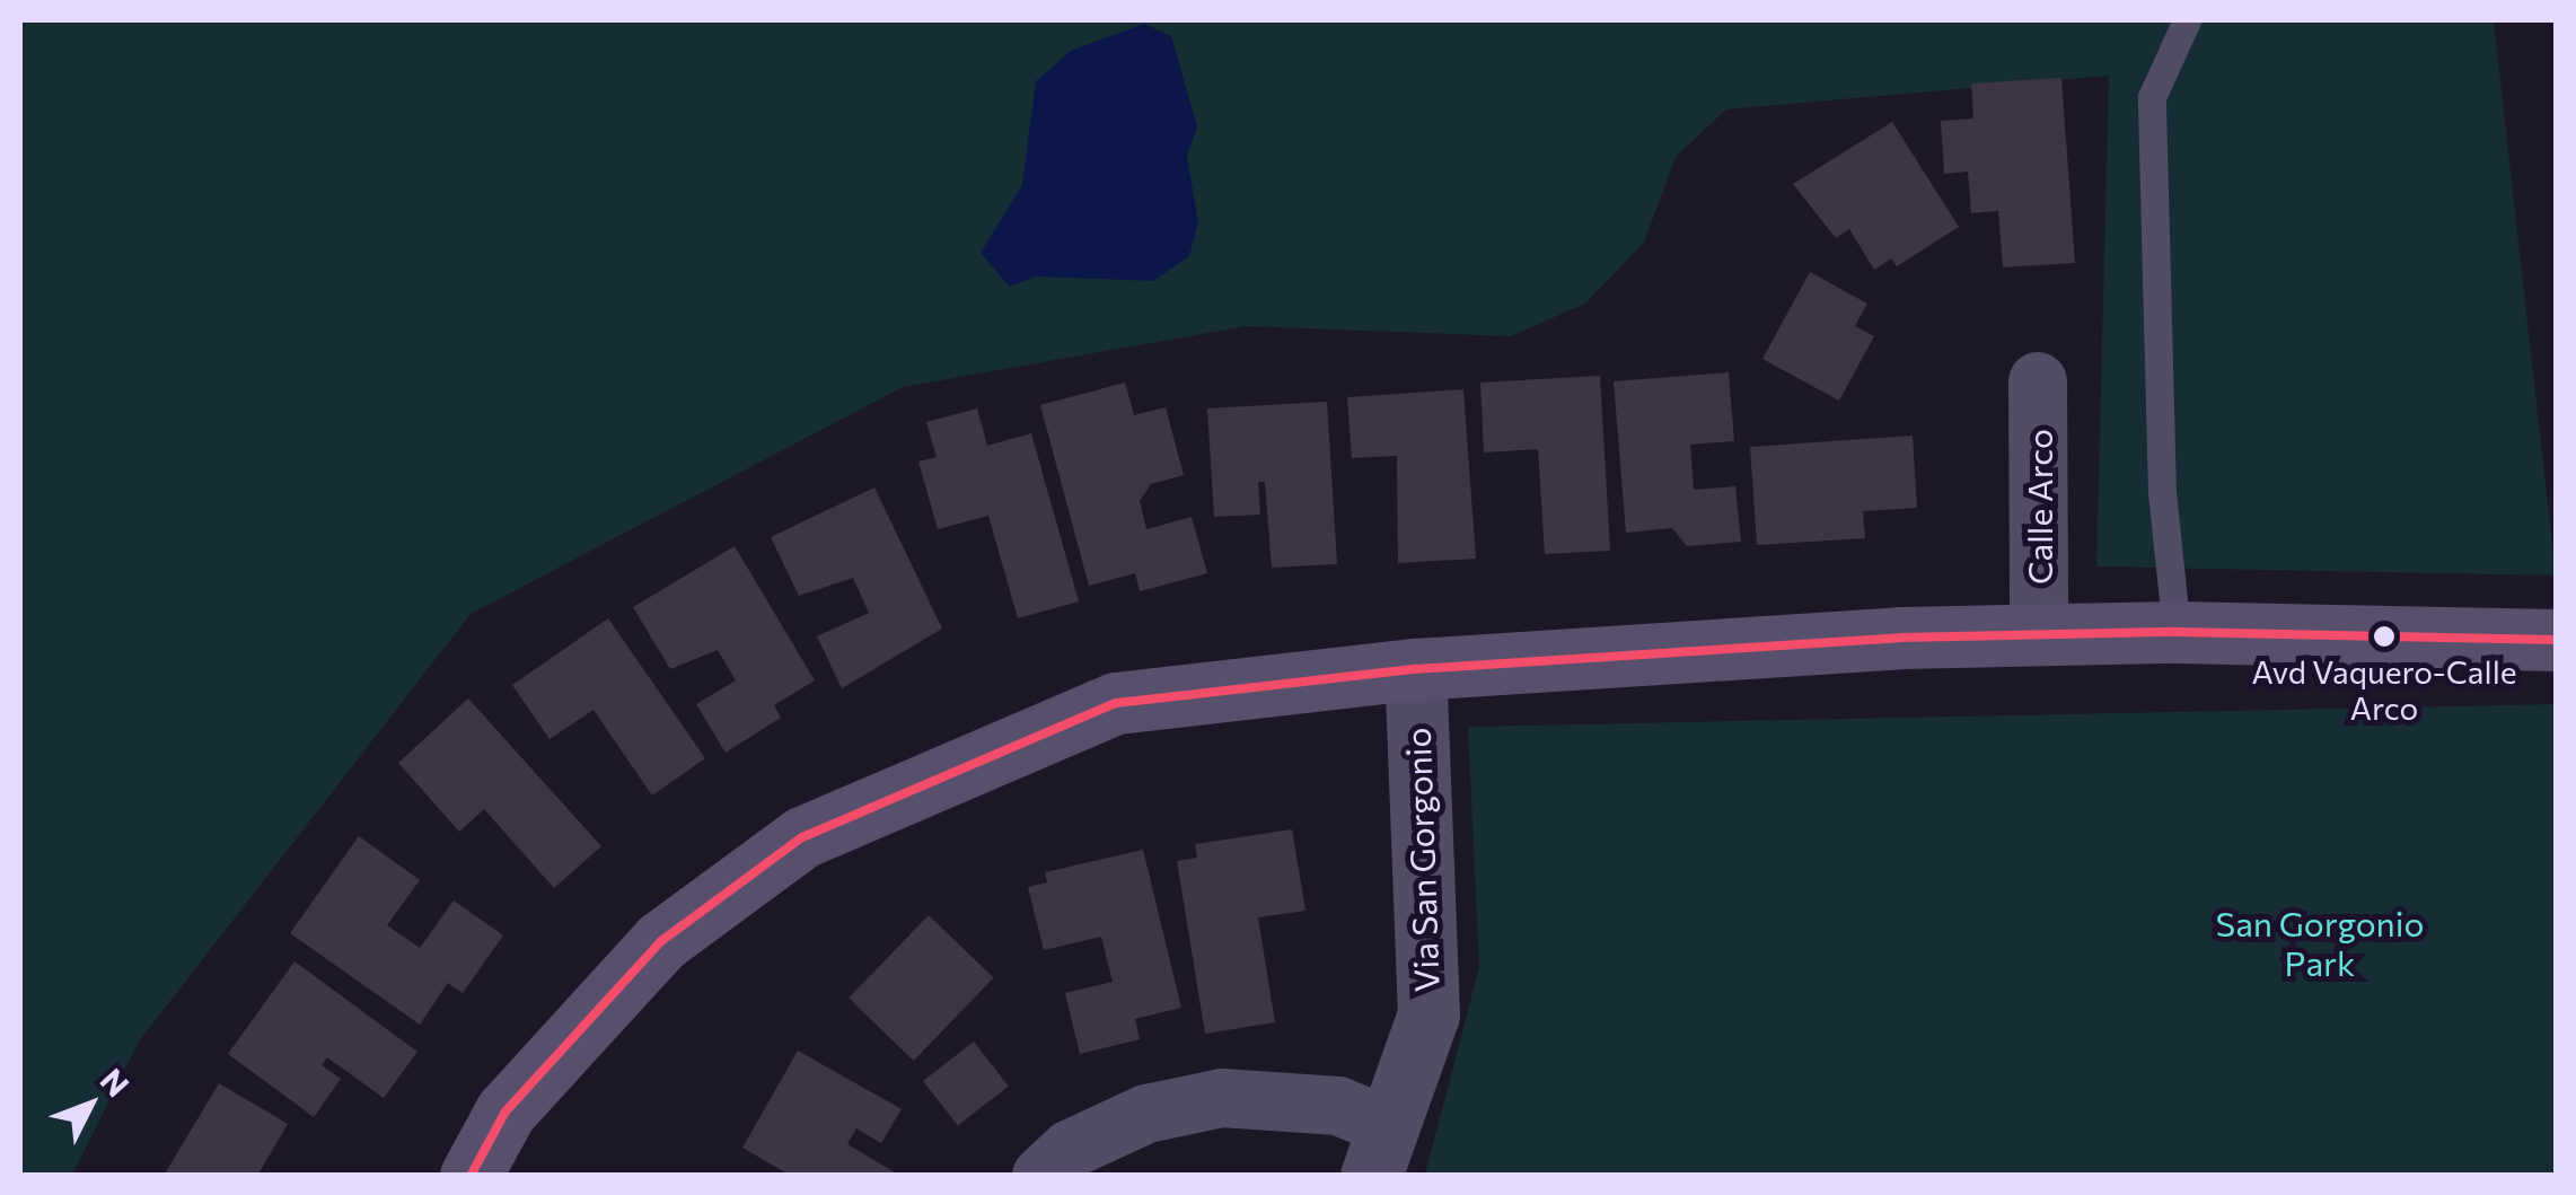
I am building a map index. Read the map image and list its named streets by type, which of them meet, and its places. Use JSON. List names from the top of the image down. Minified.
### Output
{"streets":{"street":["Calle Arco","Via San Gorgonio"]},"parks":["San Gorgonio Park"],"places":["Avd Vaquero-Calle Arco"],"north":"top right"}
